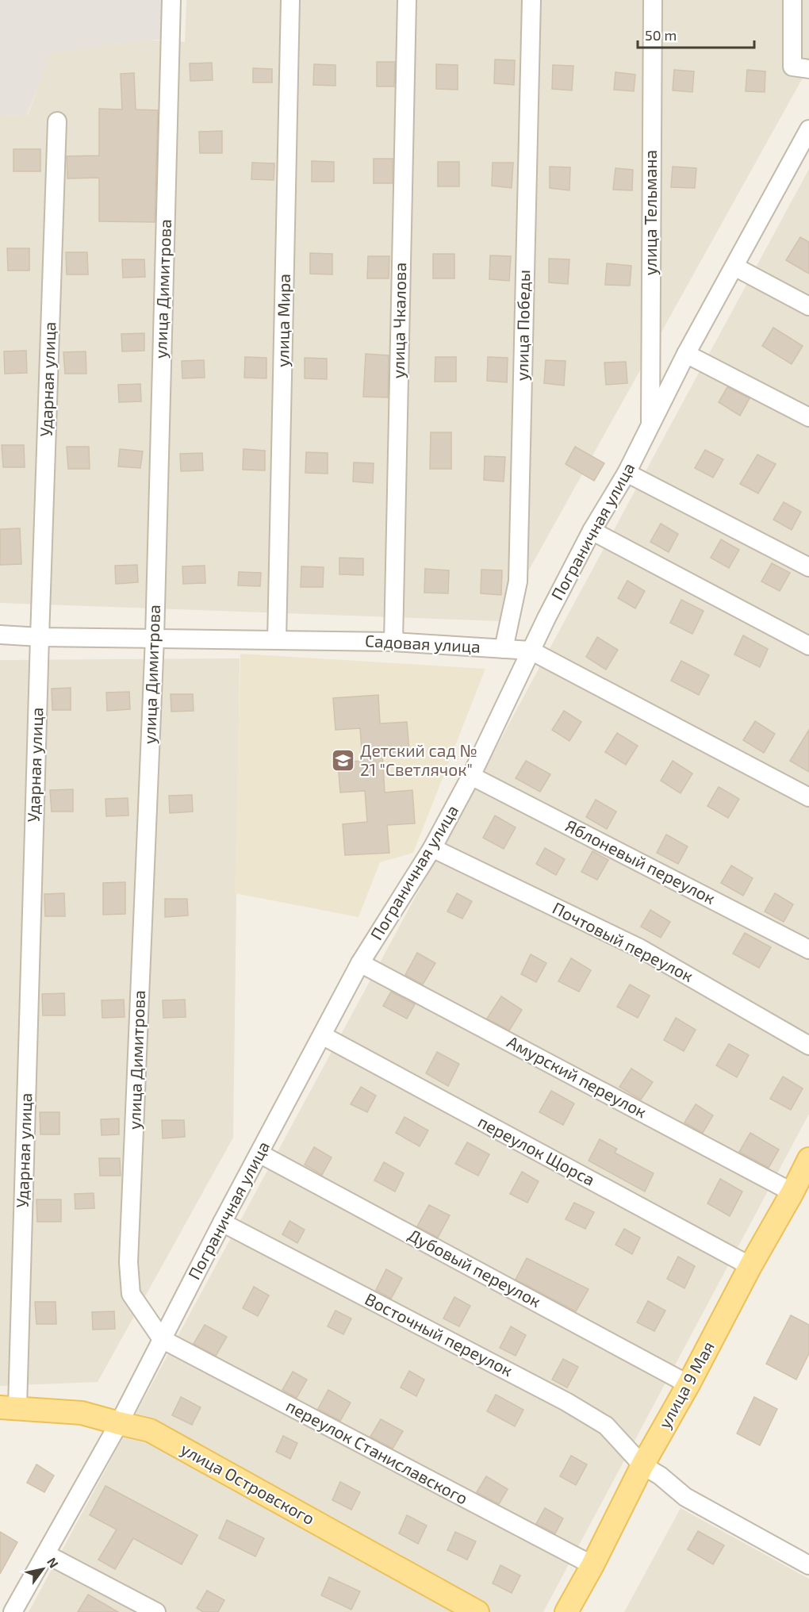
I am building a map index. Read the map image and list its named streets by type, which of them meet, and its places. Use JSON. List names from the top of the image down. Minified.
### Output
{"streets":{"main road":["улица 9 Мая","улица Островского"],"street":["улица Тельмана","улица Димитрова","улица Мира","улица Чкалова","улица Победы","Ударная улица","Пограничная улица","Садовая улица","Яблоневый переулок","Почтовый переулок","Амурский переулок","переулок Щорса","Дубовый переулок","Восточный переулок","переулок Станиславского"]},"crossings":[["улица Тельмана","Пограничная улица"],["улица Димитрова","Пограничная улица"],["улица Димитрова","Садовая улица"],["улица Димитрова","переулок Станиславского"],["улица Мира","Садовая улица"],["улица Чкалова","Садовая улица"],["улица Победы","Садовая улица"],["Ударная улица","Садовая улица"],["Ударная улица","улица Островского"],["Пограничная улица","Садовая улица"],["Пограничная улица","Яблоневый переулок"],["Пограничная улица","Почтовый переулок"],["Пограничная улица","Амурский переулок"],["Пограничная улица","переулок Щорса"],["Пограничная улица","Дубовый переулок"],["Пограничная улица","Восточный переулок"],["Пограничная улица","переулок Станиславского"],["Пограничная улица","улица Островского"],["Амурский переулок","улица 9 Мая"],["переулок Щорса","улица 9 Мая"],["Дубовый переулок","улица 9 Мая"],["Восточный переулок","улица 9 Мая"],["улица 9 Мая","переулок Станиславского"]],"places":{"school or university":["Детский сад № 21 \"Светлячок\""]},"scale_bar":"50 m","north":"top right"}
